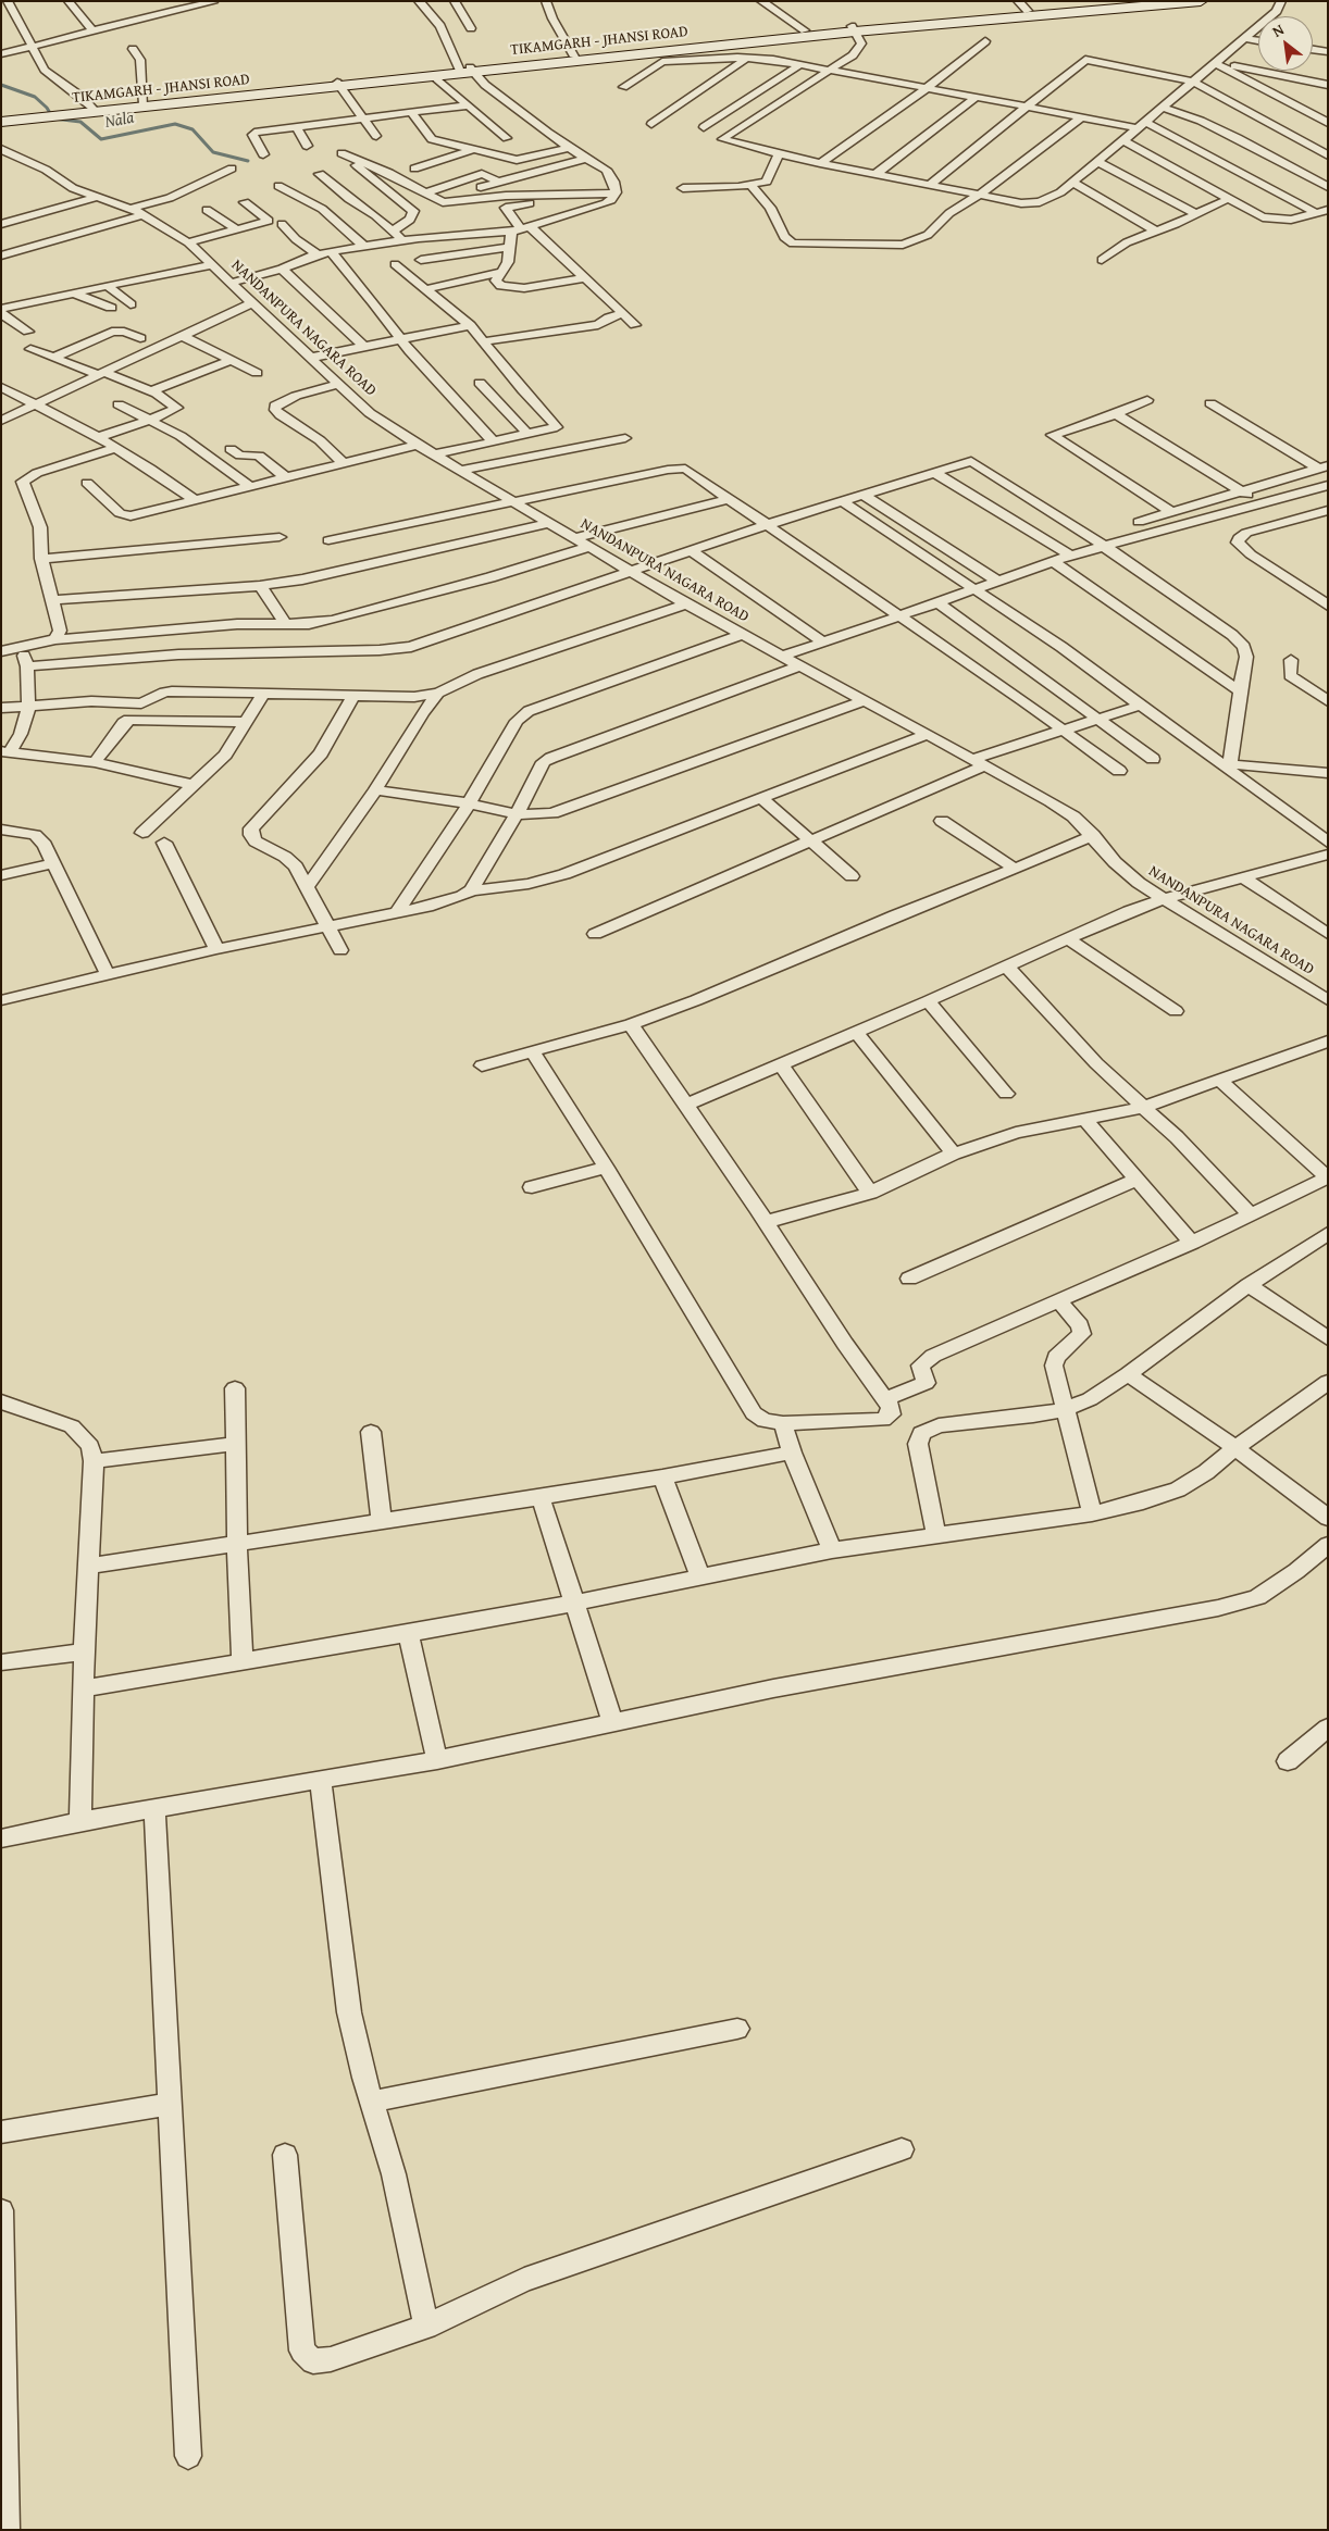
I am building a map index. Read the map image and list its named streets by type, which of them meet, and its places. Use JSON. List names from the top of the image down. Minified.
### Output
{"streets":{"street":["TIKAMGARH - JHANSI ROAD","NANDANPURA NAGARA ROAD"]},"water":["Nala"],"north":"top left"}
